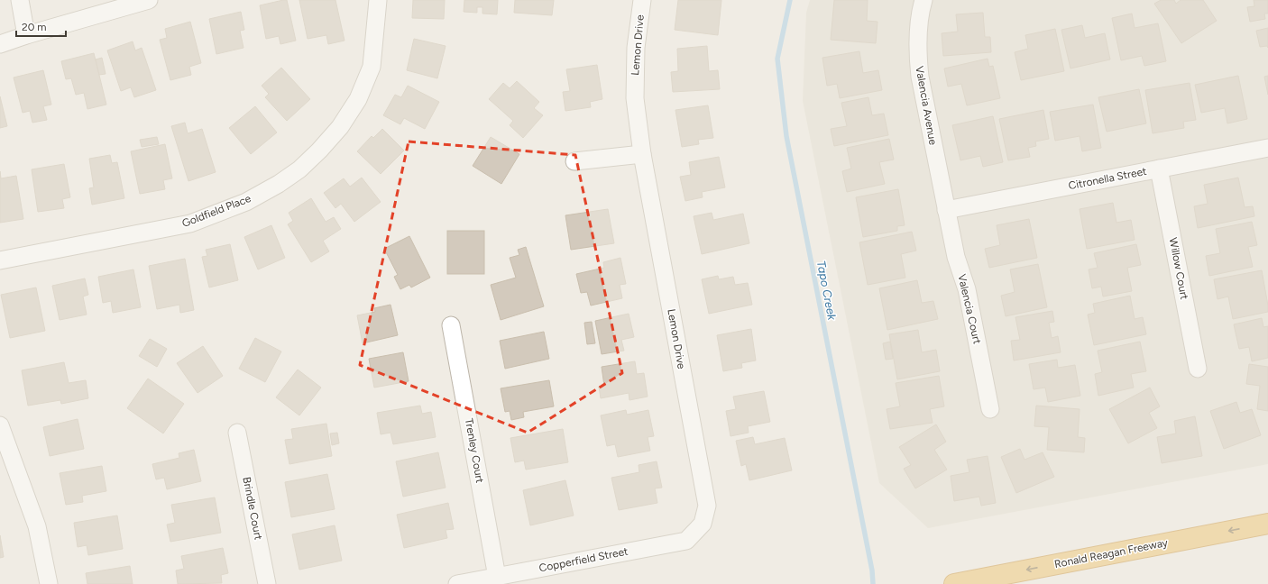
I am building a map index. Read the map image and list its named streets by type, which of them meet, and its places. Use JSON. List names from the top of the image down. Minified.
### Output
{"streets":{"highway":["Ronald Reagan Freeway"],"street":["Lemon Drive","Valencia Avenue","Citronella Street","Goldfield Place","Willow Court","Valencia Court","Trenley Court","Brindle Court","Copperfield Street"]},"crossings":[["Lemon Drive","Copperfield Street"],["Valencia Avenue","Citronella Street"],["Valencia Avenue","Valencia Court"],["Citronella Street","Willow Court"],["Citronella Street","Valencia Court"],["Trenley Court","Copperfield Street"]],"one_way":["Ronald Reagan Freeway"],"water":["Tapo Creek"],"scale_bar":"20 m"}
